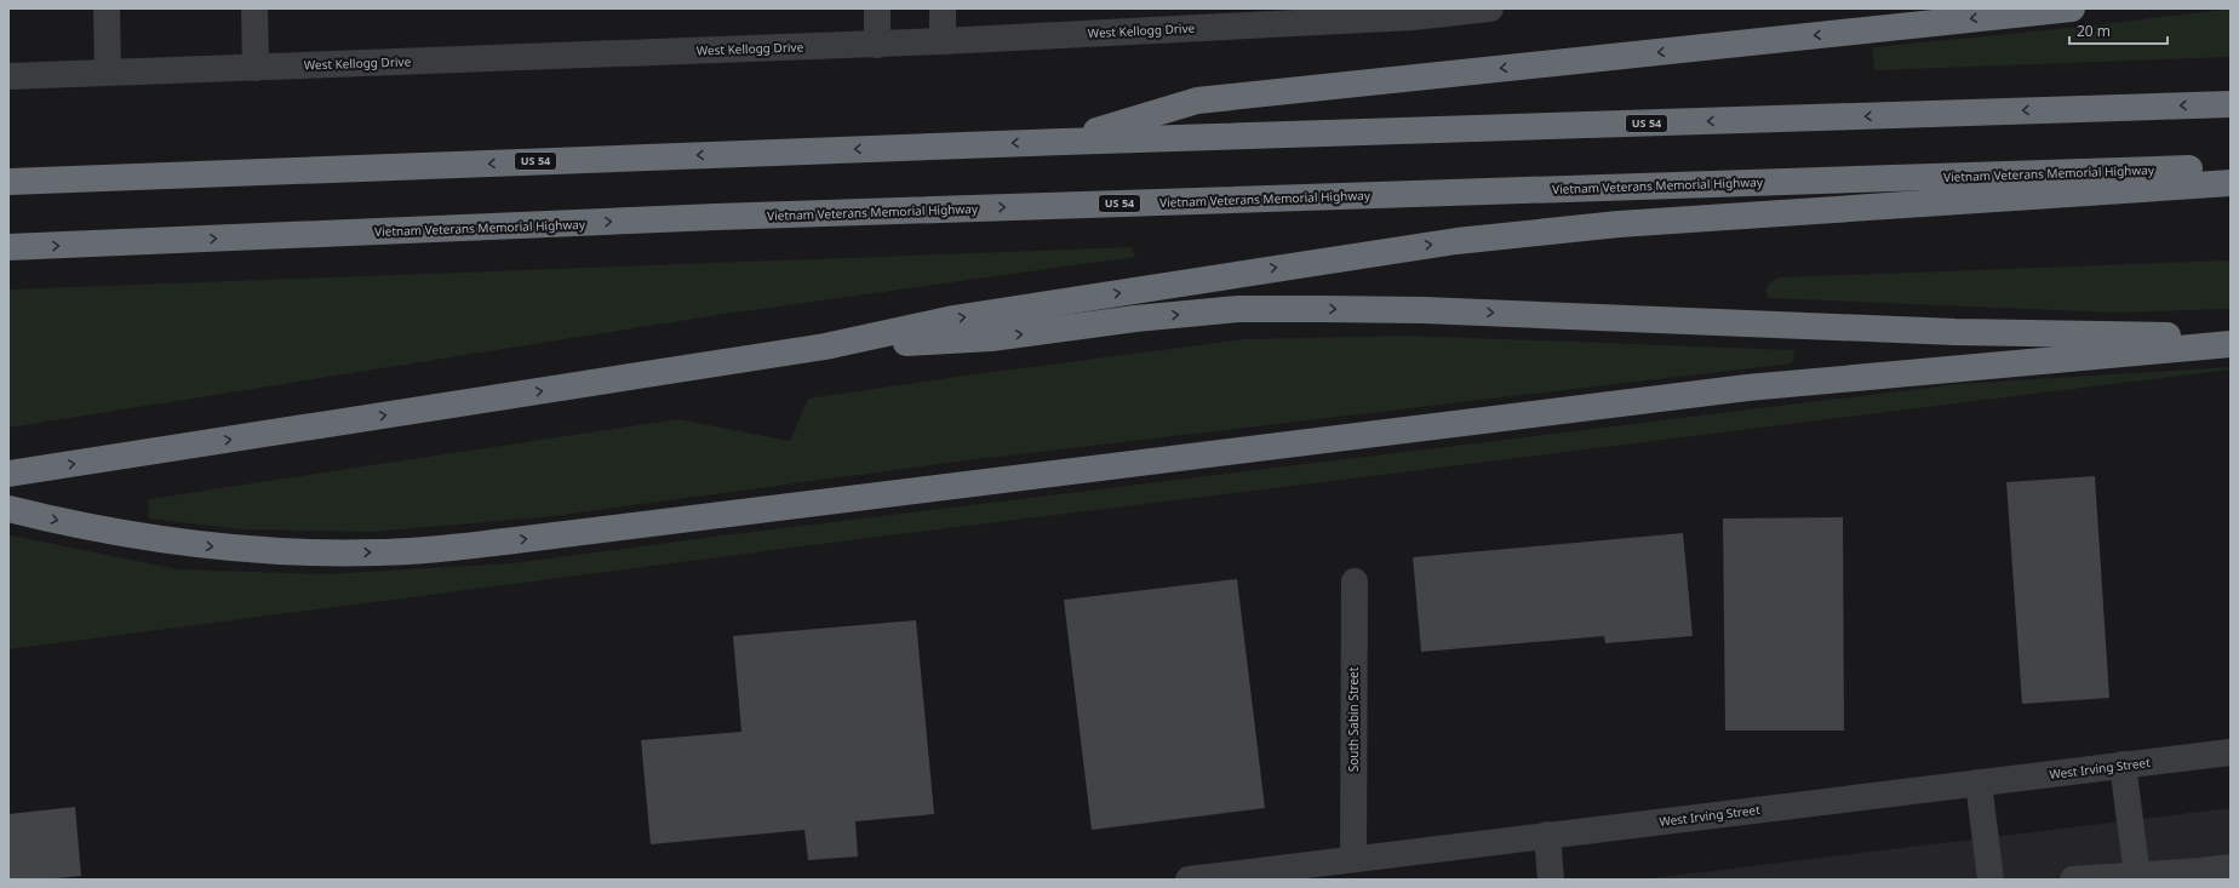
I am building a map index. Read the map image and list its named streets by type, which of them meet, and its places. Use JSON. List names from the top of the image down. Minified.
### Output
{"streets":{"highway":["US 54","Vietnam Veterans Memorial Highway"],"street":["West Kellogg Drive","South Sabin Street","West Irving Street"]},"crossings":[["South Sabin Street","West Irving Street"]],"scale_bar":"20 m"}
